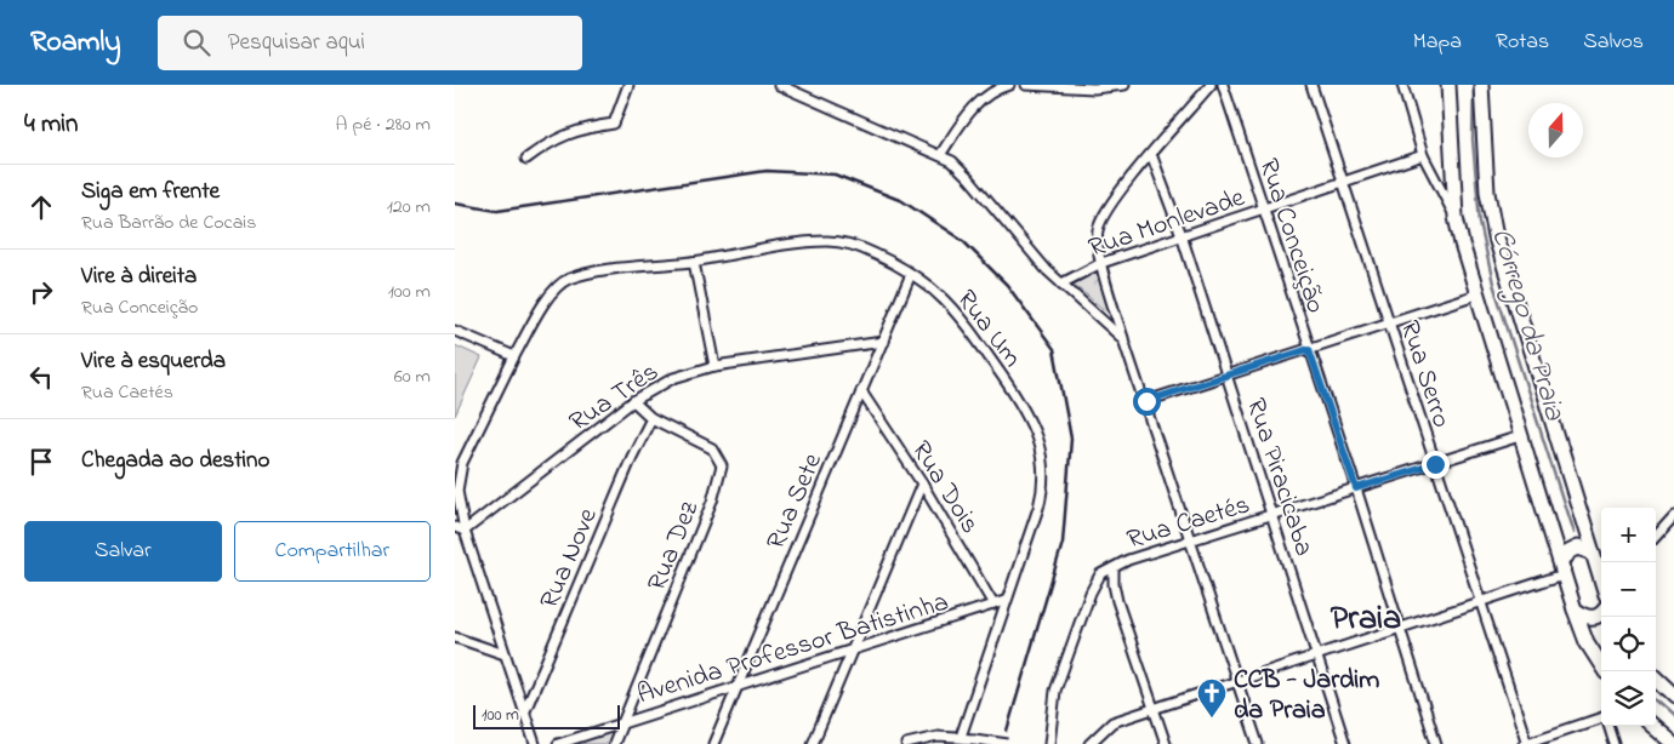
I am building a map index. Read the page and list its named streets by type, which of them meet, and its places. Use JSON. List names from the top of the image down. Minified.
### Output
{"streets":{"street":["Rua Monlevade","Rua Conceição","Rua Um","Rua Serro","Rua Três","Rua Piracicaba","Rua Dois","Rua Sete","Rua Caetés","Rua Dez","Rua Nove","Avenida Professor Batistinha"]},"crossings":[["Rua Monlevade","Rua Conceição"],["Rua Monlevade","Rua Serro"],["Rua Monlevade","Rua Piracicaba"],["Rua Conceição","Rua Caetés"],["Rua Um","Rua Três"],["Rua Um","Rua Sete"],["Rua Um","Rua Nove"],["Rua Um","Avenida Professor Batistinha"],["Rua Serro","Rua Caetés"],["Rua Três","Rua Sete"],["Rua Três","Rua Dez"],["Rua Piracicaba","Rua Caetés"],["Rua Dois","Rua Sete"],["Rua Dois","Avenida Professor Batistinha"],["Rua Sete","Avenida Professor Batistinha"],["Rua Dez","Rua Nove"],["Rua Dez","Avenida Professor Batistinha"]],"districts":["Praia"],"water":["Córrego da Praia"],"places":{"church":["CCB - Jardim da Praia"]},"scale_bar":"100 m","north":"top","page":{"header":"Roamly","search":"Pesquisar aqui","nav":["Mapa","Rotas","Salvos"],"heading":["4 min","A pé · 280 m"],"list":[["Siga em frente","Rua Barrão de Cocais","120 m"],["Vire à direita","Rua Conceição","100 m"],["Vire à esquerda","Rua Caetés","60 m"],"Chegada ao destino"],"buttons":["Salvar","Compartilhar"],"map_buttons":["+","−"],"scale":"100 m"}}
